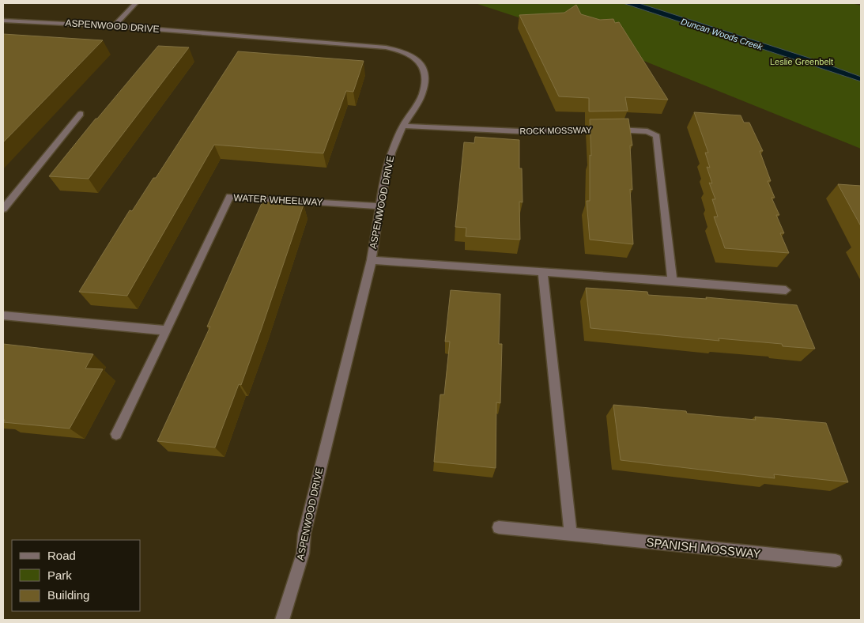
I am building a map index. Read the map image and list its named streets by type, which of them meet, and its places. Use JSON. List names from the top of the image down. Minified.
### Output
{"streets":{"street":["ASPENWOOD DRIVE","ROCK MOSSWAY","WATER WHEELWAY","SPANISH MOSSWAY"]},"crossings":[["ASPENWOOD DRIVE","ROCK MOSSWAY"],["ASPENWOOD DRIVE","WATER WHEELWAY"]],"water":["Duncan Woods Creek"],"parks":["Leslie Greenbelt"],"legend":["Road","Park","Building"]}
